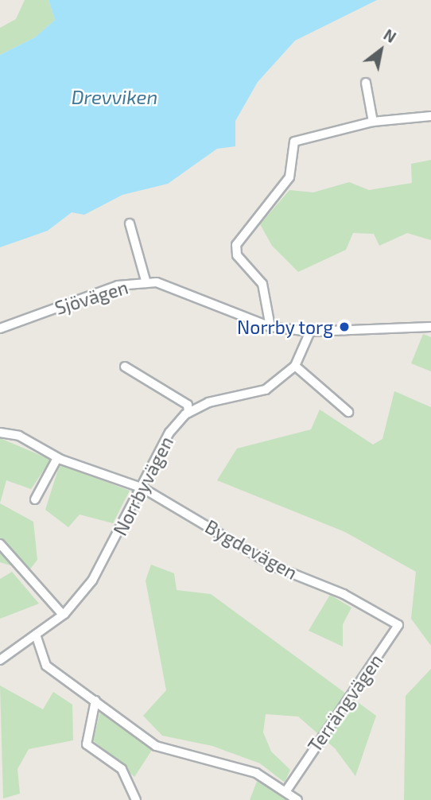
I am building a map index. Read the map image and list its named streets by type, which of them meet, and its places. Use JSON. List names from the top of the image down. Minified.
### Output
{"streets":{"street":["Sjövägen","Norrbyvägen","Bygdevägen","Terrängvägen"]},"crossings":[["Sjövägen","Norrbyvägen"],["Norrbyvägen","Bygdevägen"],["Bygdevägen","Terrängvägen"]],"water":["Drevviken"],"places":["Norrby torg"],"north":"top right"}
